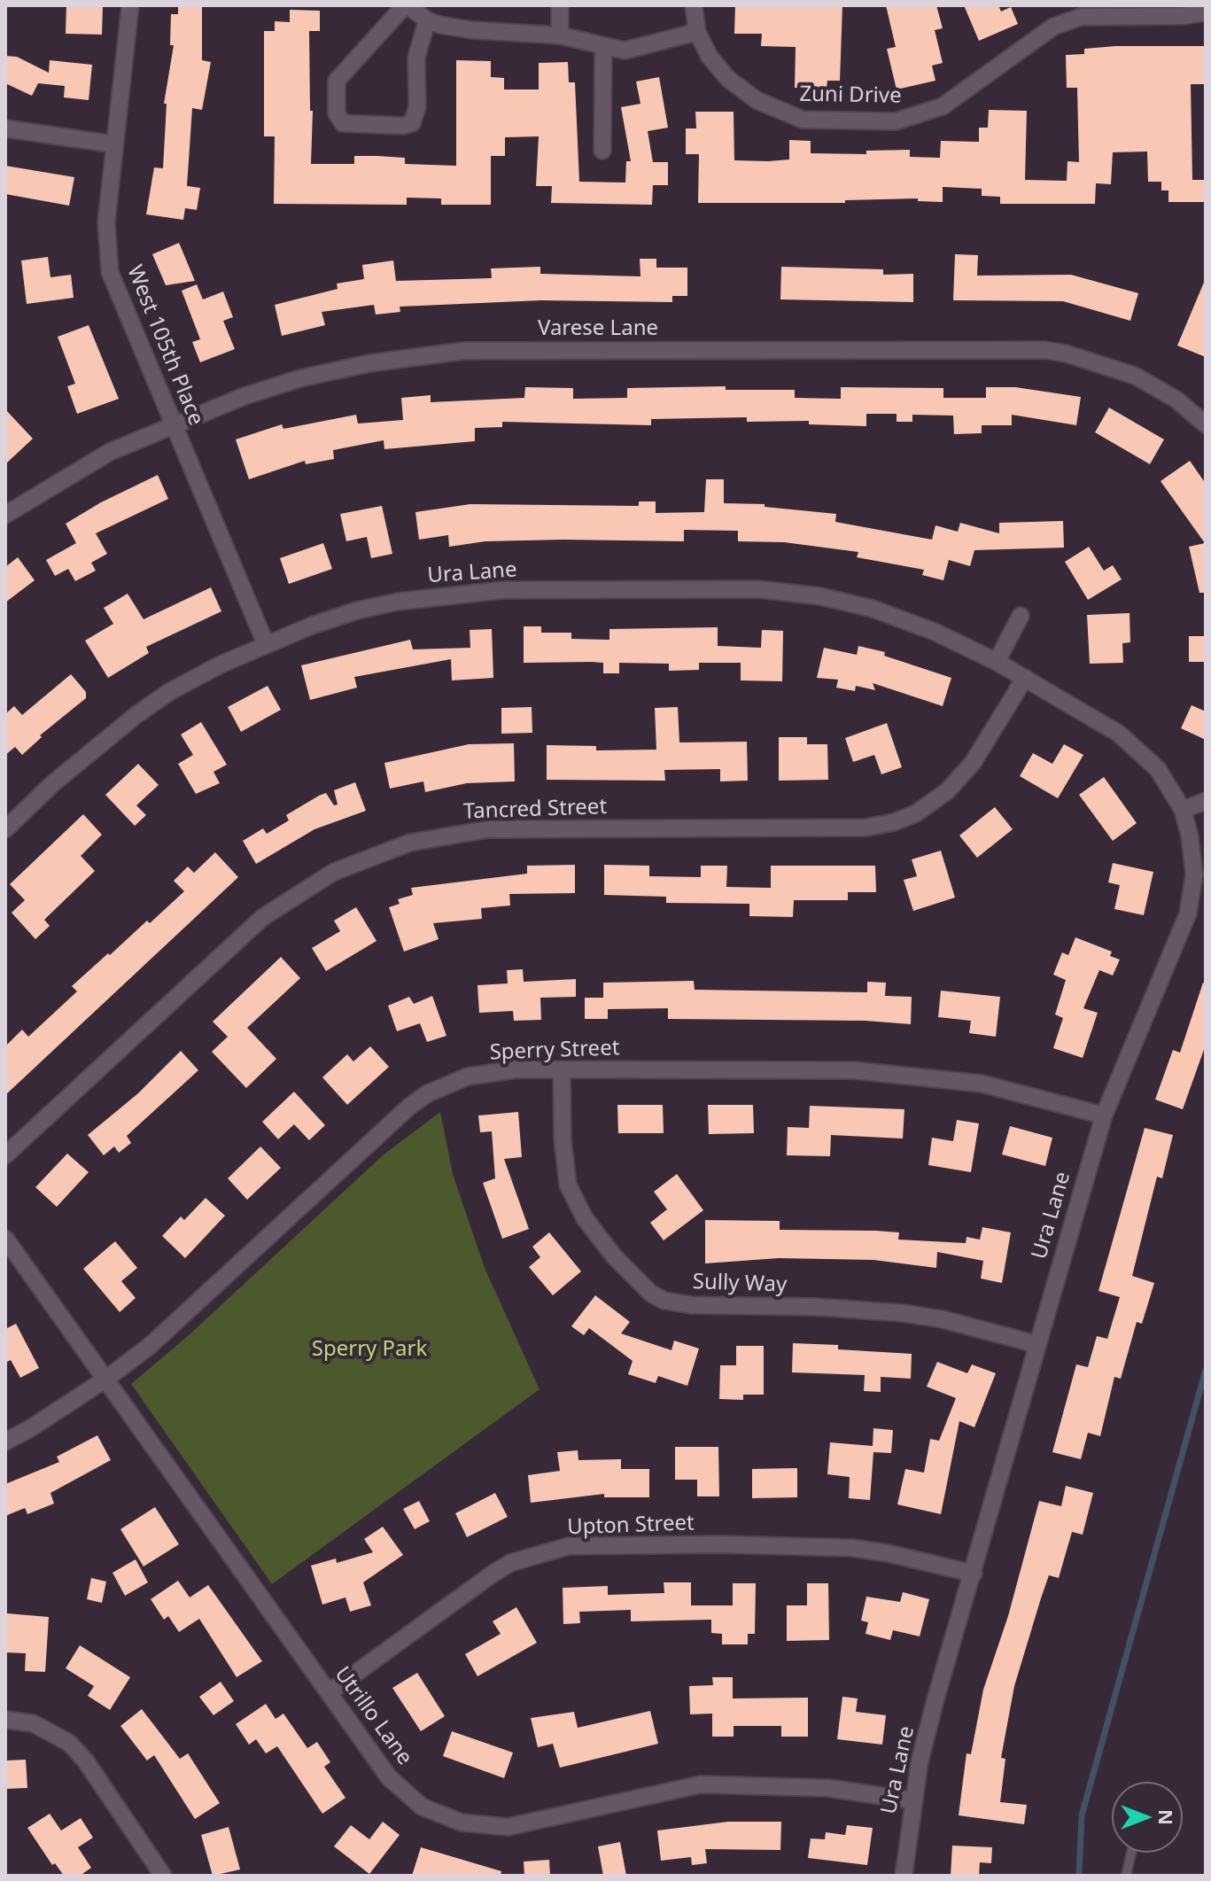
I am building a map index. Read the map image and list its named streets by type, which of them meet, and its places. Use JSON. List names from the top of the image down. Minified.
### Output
{"streets":{"street":["Zuni Drive","Varese Lane","West 105th Place","Ura Lane","Tancred Street","Sperry Street","Sully Way","Upton Street","Utrillo Lane"]},"crossings":[["Varese Lane","West 105th Place"],["West 105th Place","Ura Lane"],["Ura Lane","Tancred Street"],["Ura Lane","Sperry Street"],["Ura Lane","Sully Way"],["Ura Lane","Upton Street"],["Ura Lane","Utrillo Lane"],["Sperry Street","Sully Way"],["Sperry Street","Utrillo Lane"],["Upton Street","Utrillo Lane"]],"parks":["Sperry Park"],"north":"right"}
